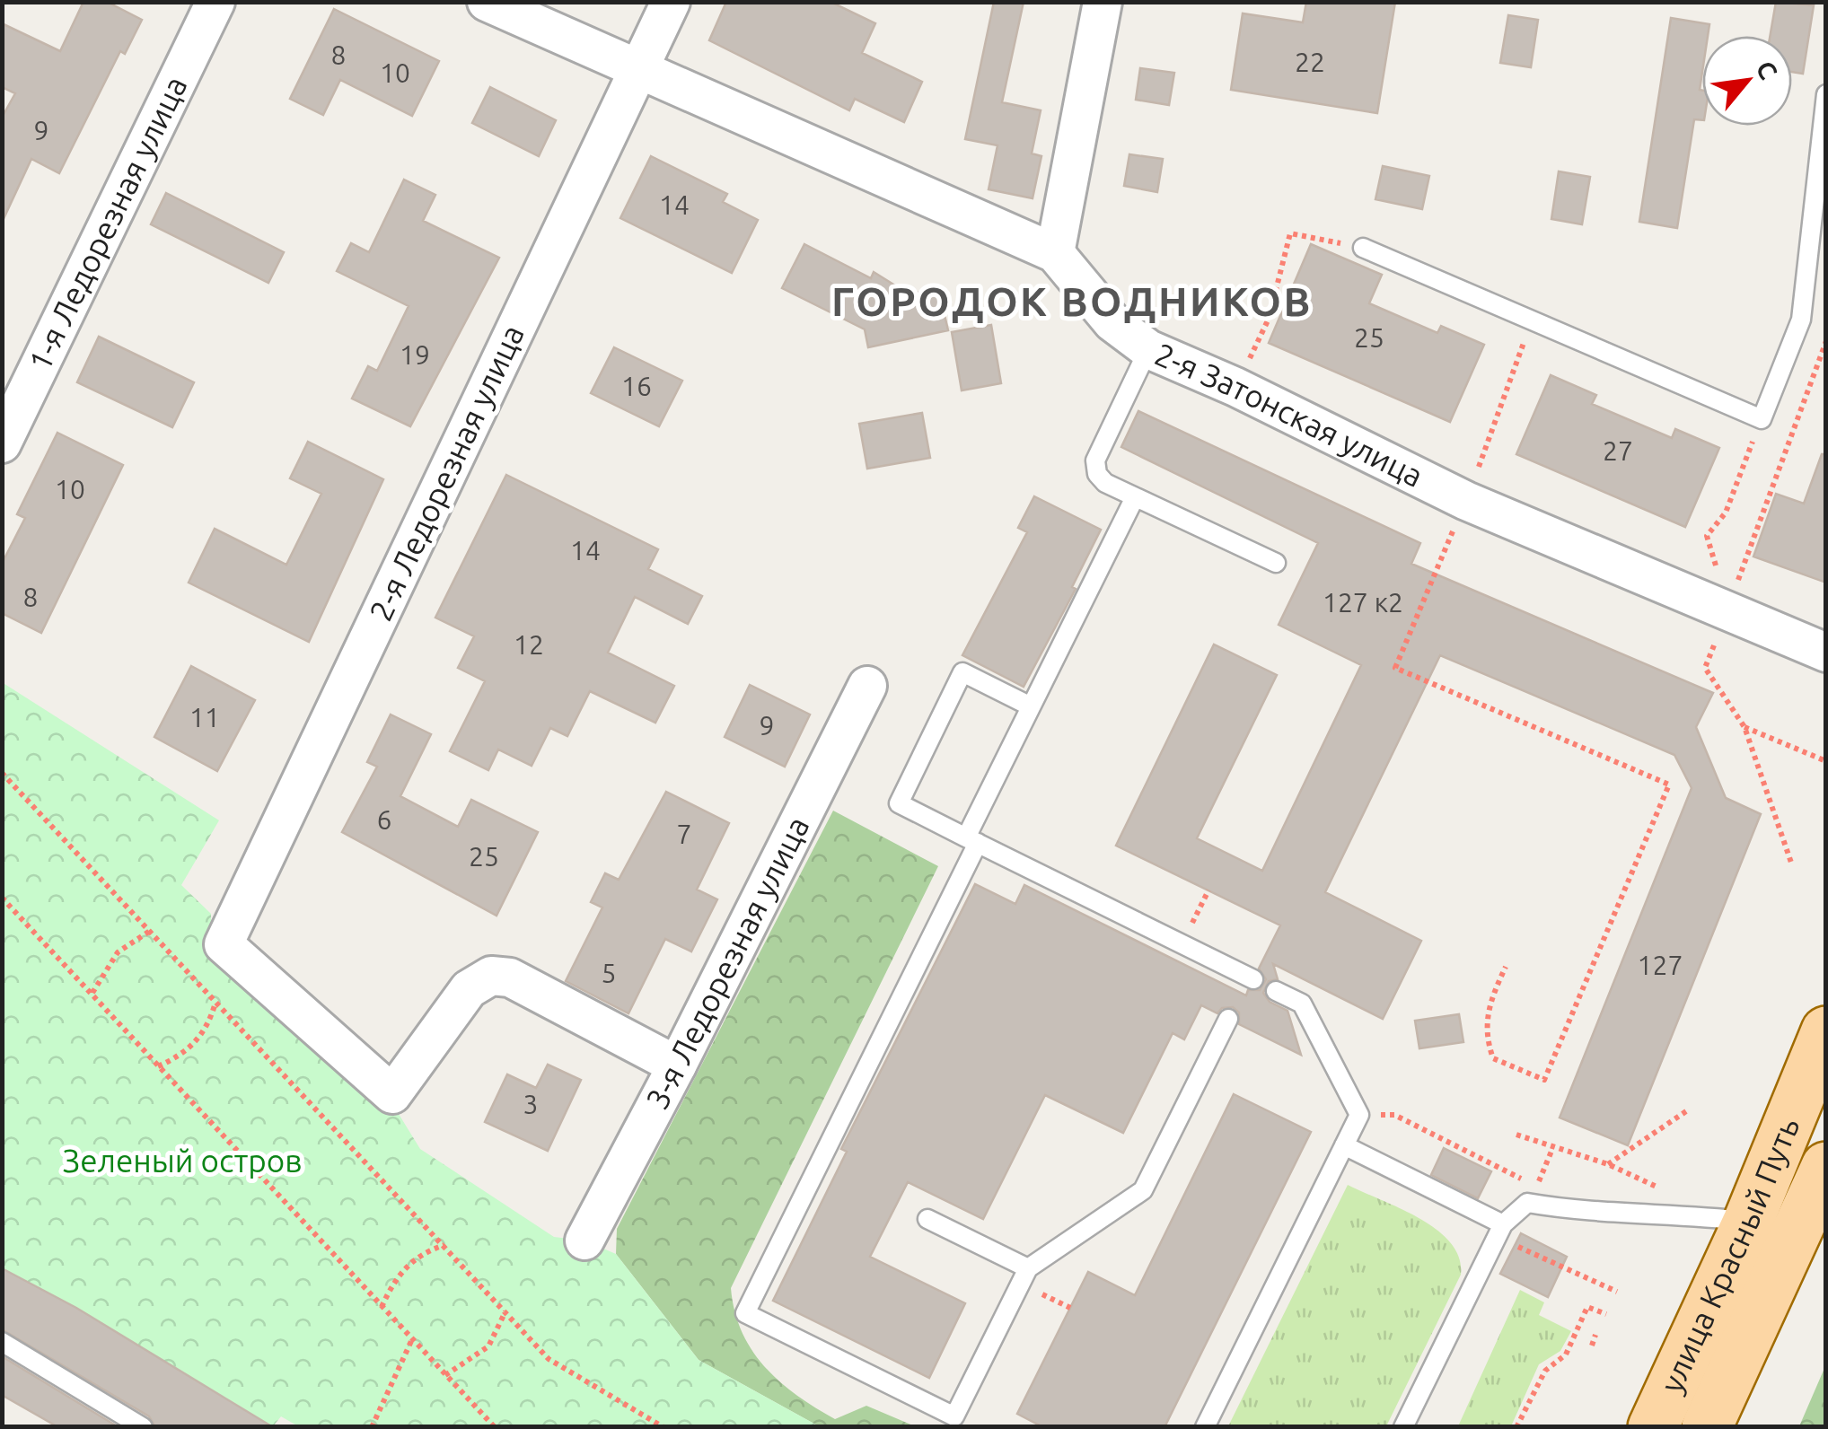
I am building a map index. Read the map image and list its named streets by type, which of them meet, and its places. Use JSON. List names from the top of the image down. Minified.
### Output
{"streets":{"main road":["улица Красный Путь"],"street":["1-я Ледорезная улица","2-я Затонская улица","2-я Ледорезная улица","3-я Ледорезная улица"]},"crossings":[["2-я Затонская улица","2-я Ледорезная улица"],["2-я Ледорезная улица","3-я Ледорезная улица"]],"districts":["ГОРОДОК ВОДНИКОВ"],"parks":["Зеленый остров"],"house_numbers":["8","22","10","9","14","25","19","16","27","10","14","8","127 к2","12","11","9","6","7","25","127","5","3"],"north":"top right"}
